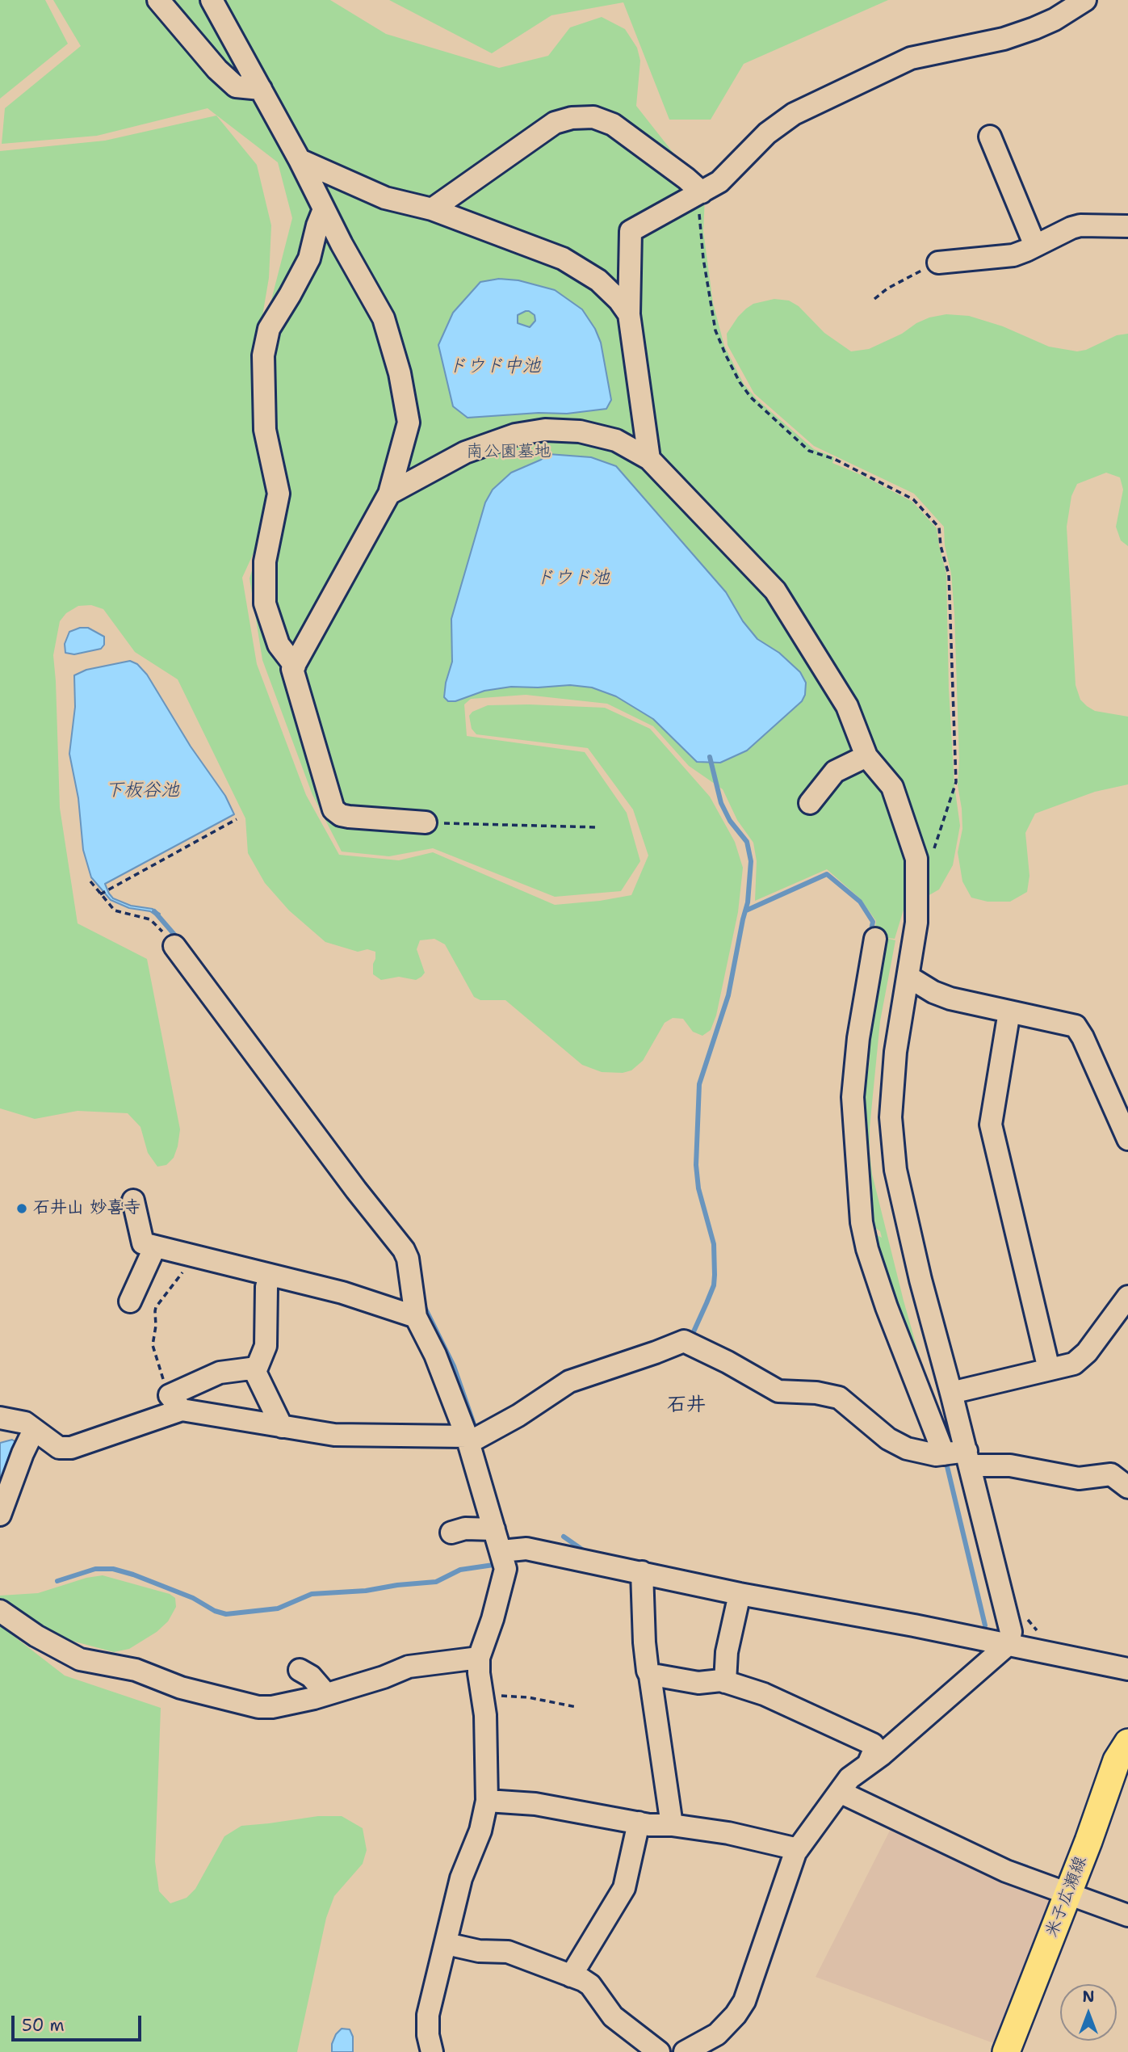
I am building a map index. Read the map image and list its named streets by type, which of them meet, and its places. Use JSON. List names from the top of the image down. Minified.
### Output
{"streets":{"main road":["米子広瀬線"]},"districts":["石井"],"water":["ドウド中池","ドウド池","下板谷池"],"parks":["南公園墓地"],"places":["石井山 妙喜寺"],"scale_bar":"50 m","north":"top"}
